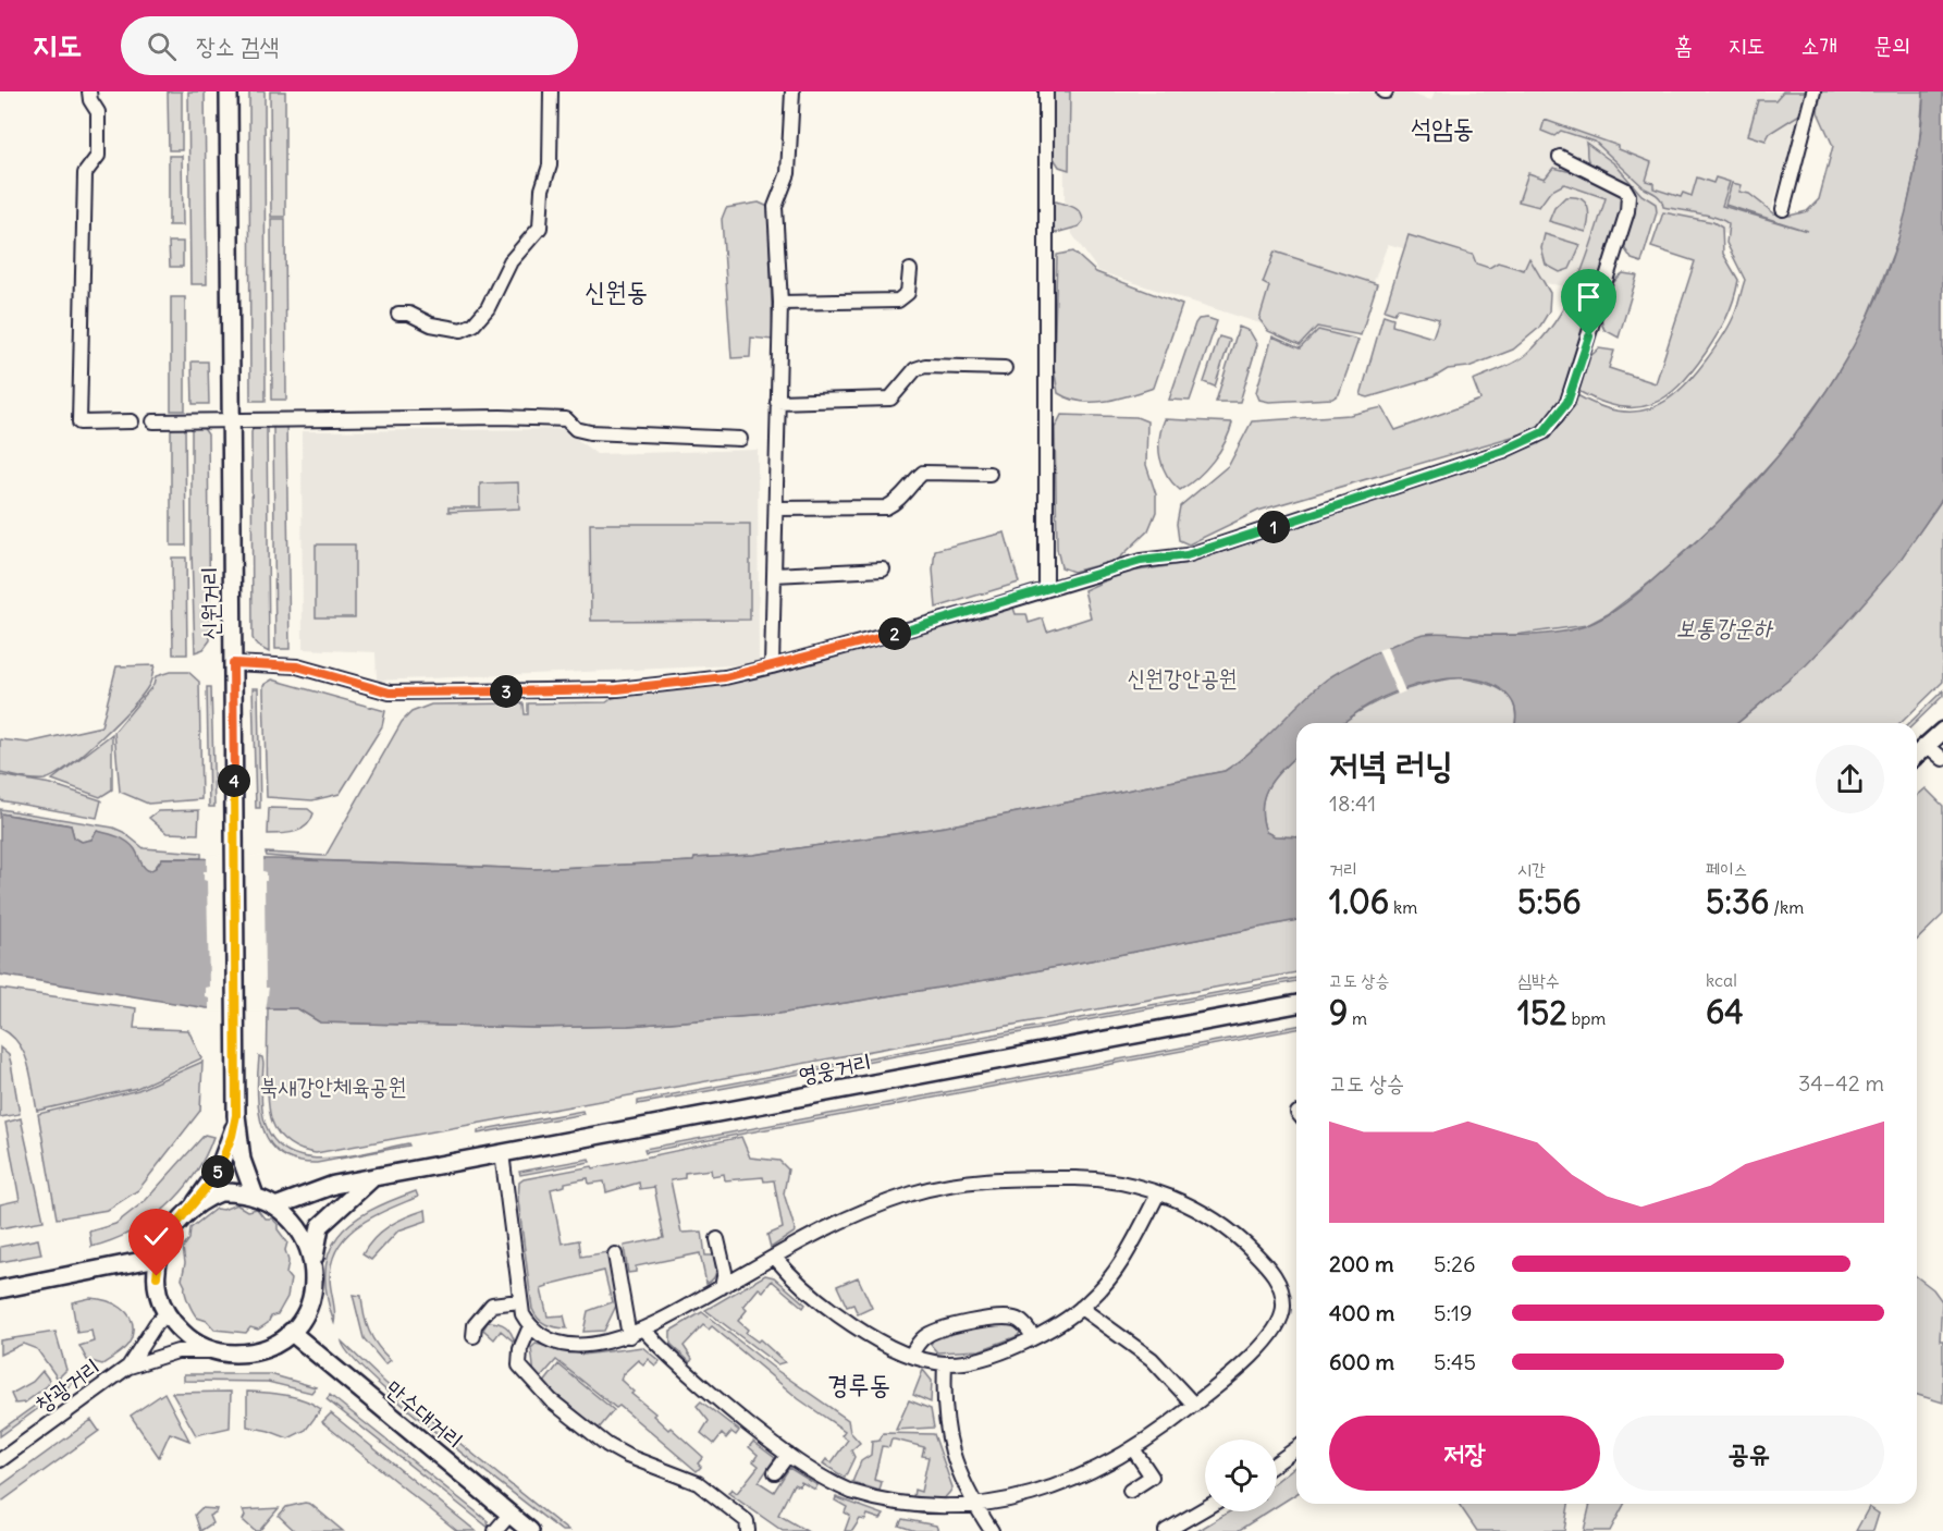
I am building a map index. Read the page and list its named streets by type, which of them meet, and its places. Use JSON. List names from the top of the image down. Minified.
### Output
{"streets":{"main road":["신원거리","영웅거리","만수대거리"],"street":["창광거리"]},"crossings":[["신원거리","영웅거리"],["신원거리","창광거리"],["신원거리","만수대거리"],["영웅거리","창광거리"],["영웅거리","만수대거리"],["창광거리","만수대거리"]],"districts":["석암동","신원동","경루동"],"water":["보통강운하"],"parks":["신원강안공원","북새강안체육공원"],"page":{"header":"지도","search":"장소 검색","nav":["홈","지도","소개","문의"],"pins":["1","2","3","4","5"],"heading":["저녁 러닝","18:41"],"stats":[["거리","1.06 km"],["시간","5:56"],["페이스","5:36 /km"],["고도 상승","9 m"],["심박수","152 bpm"],["kcal","64"]],"chart":["고도 상승","34–42 m"],"list":[{"name":"200 m","note":"5:26"},{"name":"400 m","note":"5:19"},{"name":"600 m","note":"5:45"}],"buttons":["저장","공유"]}}
